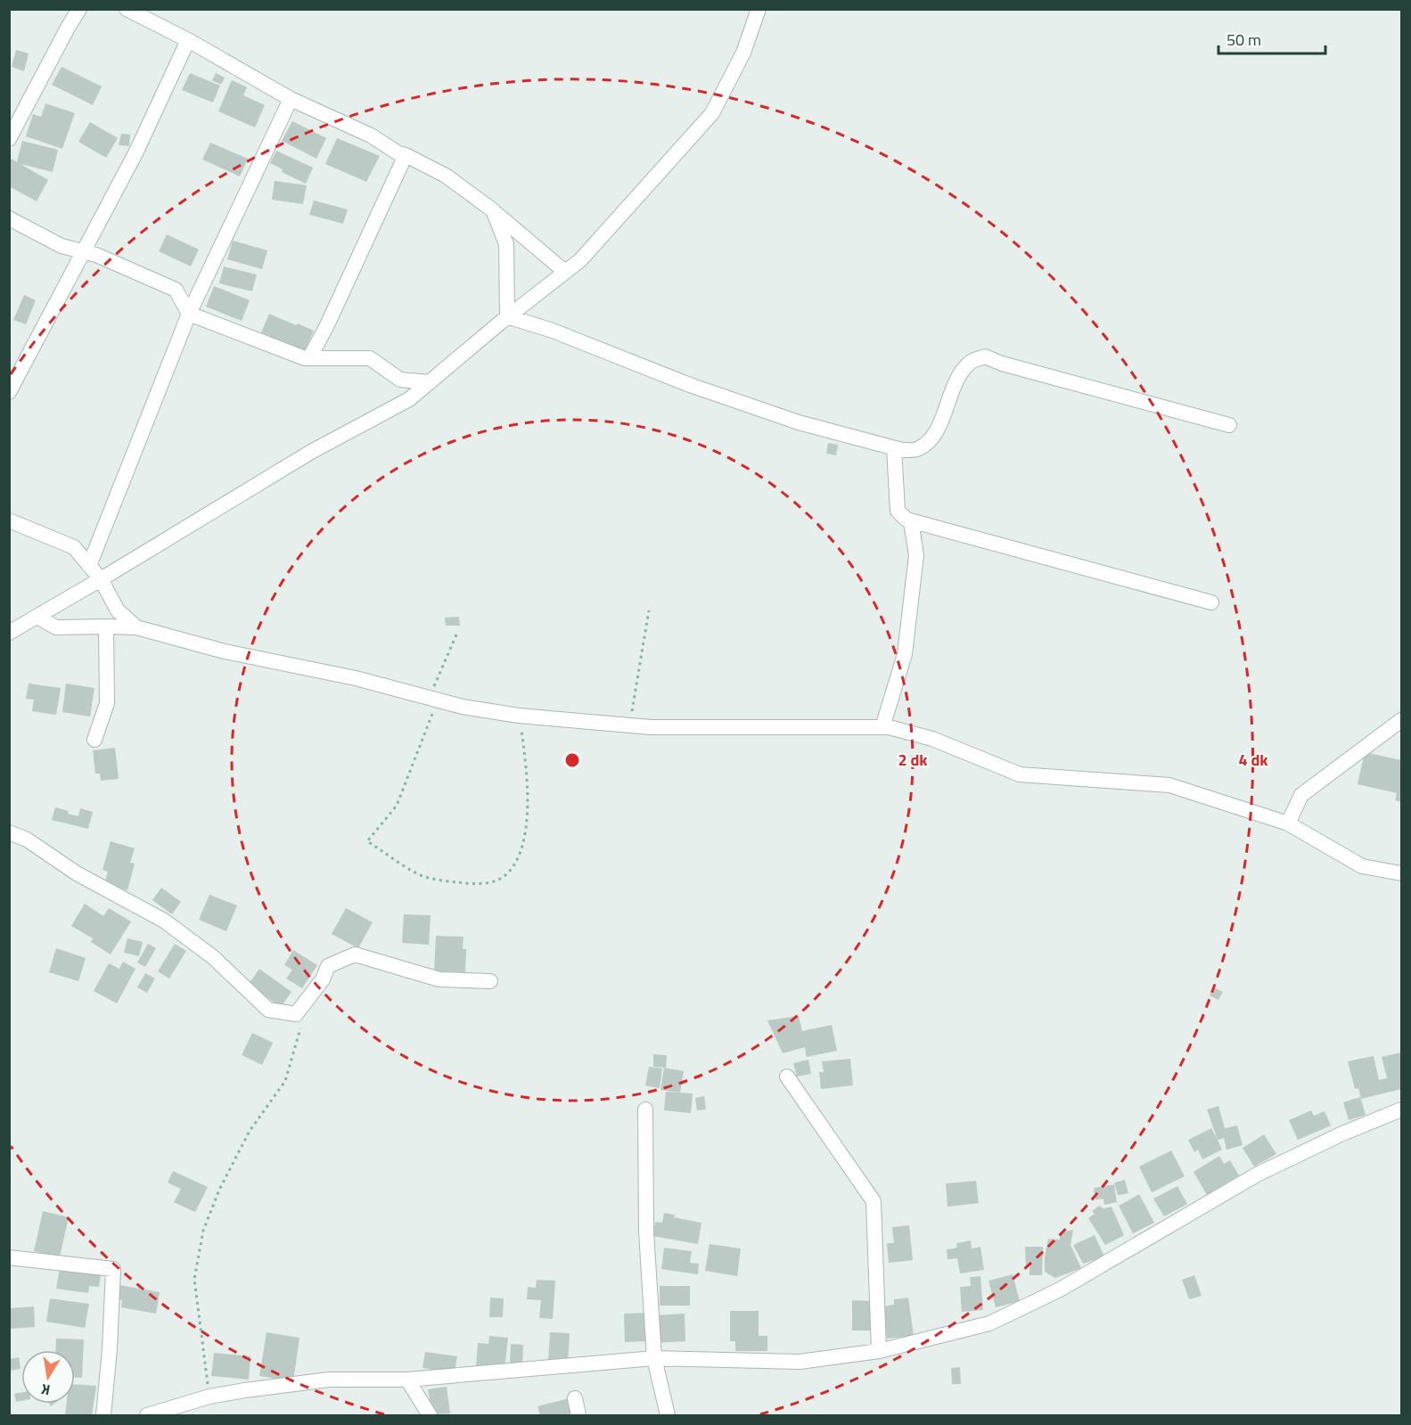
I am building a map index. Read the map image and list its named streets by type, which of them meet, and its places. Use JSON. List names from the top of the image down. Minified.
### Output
{"scale_bar":"50 m","north":"bottom","rings":["2 dk","4 dk"]}
